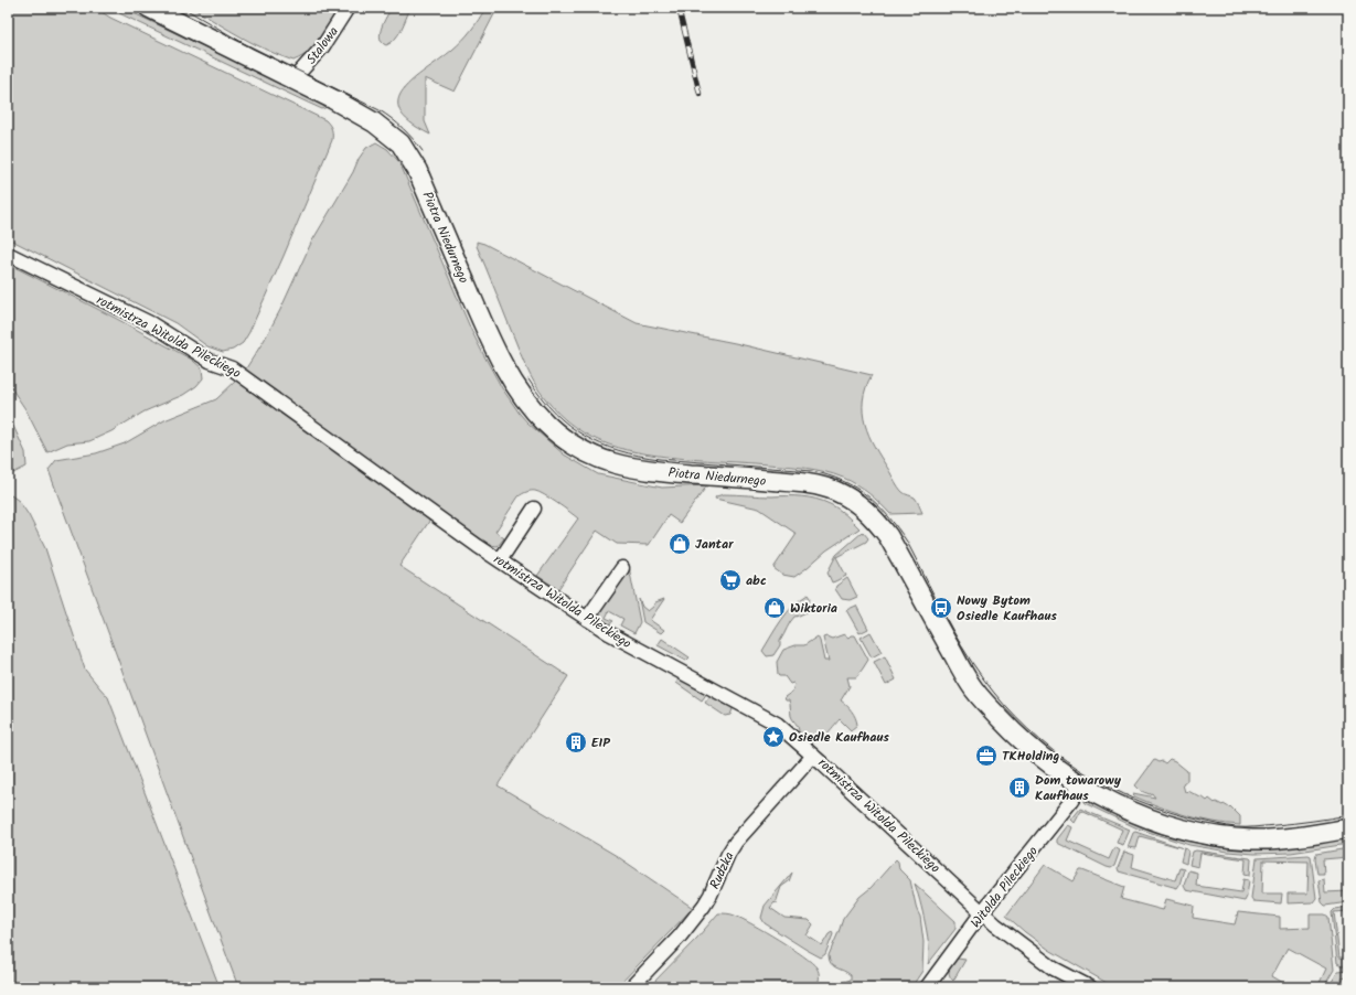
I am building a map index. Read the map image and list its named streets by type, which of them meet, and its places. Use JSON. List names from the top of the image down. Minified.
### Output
{"streets":{"street":["Stalowa","Piotra Niedurnego","rotmistrza Witolda Pileckiego","Rudzka","Witolda Pileckiego"]},"crossings":[["Stalowa","Piotra Niedurnego"],["Piotra Niedurnego","Witolda Pileckiego"],["rotmistrza Witolda Pileckiego","Rudzka"],["rotmistrza Witolda Pileckiego","Witolda Pileckiego"]],"places":{"shop":["Jantar","Wiktoria"],"supermarket":["abc"],"bus stop":["Nowy Bytom Osiedle Kaufhaus"],"place":["Osiedle Kaufhaus"],"building":["EIP","Dom towarowy Kaufhaus"],"office":["TKHolding"]}}
